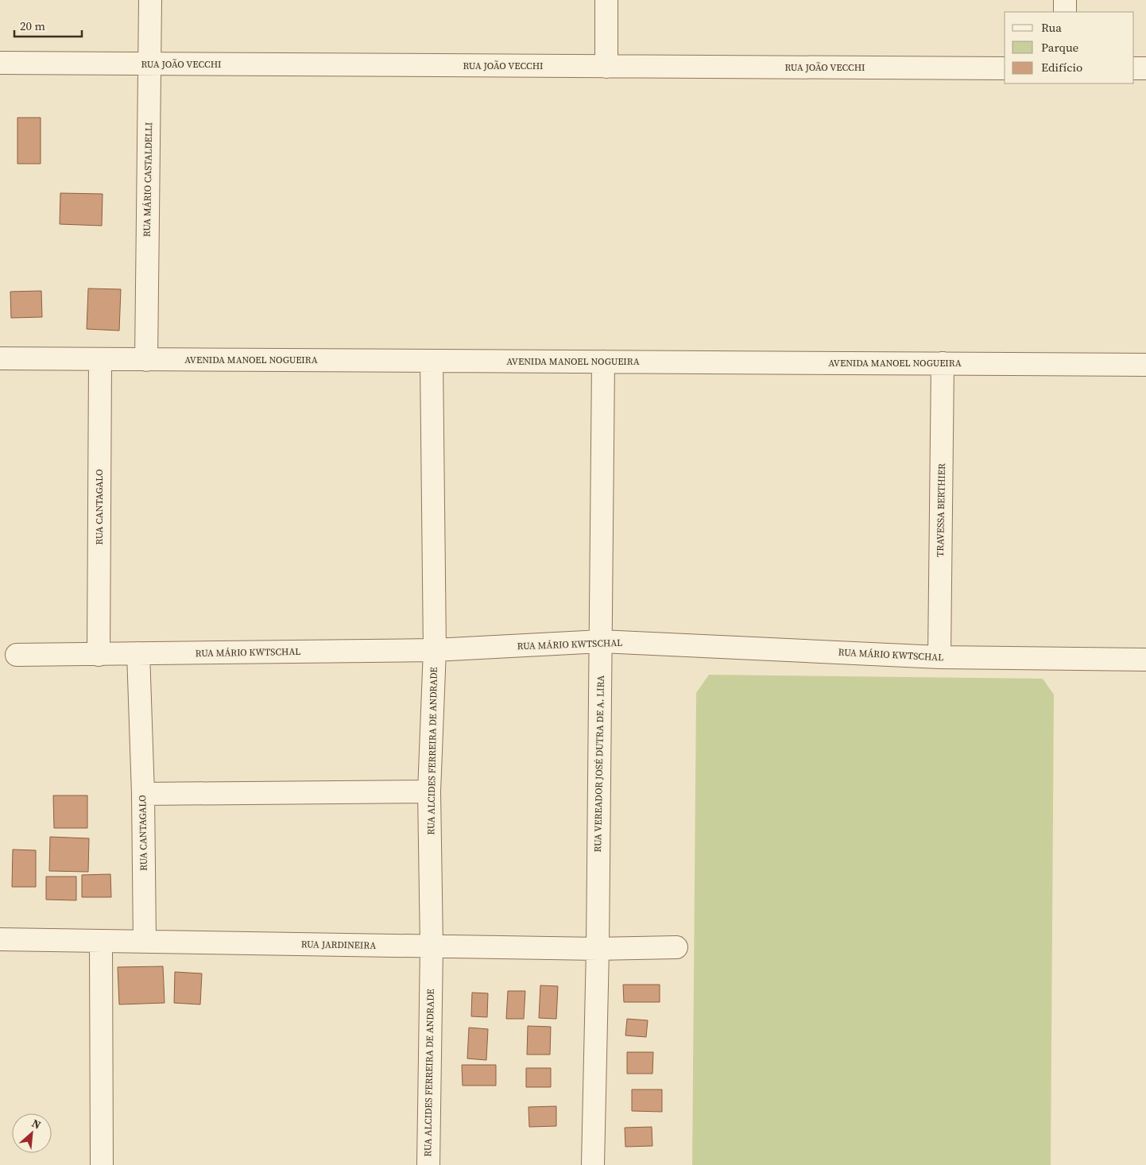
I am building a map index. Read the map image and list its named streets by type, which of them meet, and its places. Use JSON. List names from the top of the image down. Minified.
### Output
{"streets":{"street":["RUA JOÃO VECCHI","RUA MÁRIO CASTALDELLI","AVENIDA MANOEL NOGUEIRA","RUA CANTAGALO","TRAVESSA BERTHIER","RUA MÁRIO KWTSCHAL","RUA ALCIDES FERREIRA DE ANDRADE","RUA VEREADOR JOSÉ DUTRA DE A. LIRA","RUA JARDINEIRA"]},"crossings":[["RUA JOÃO VECCHI","RUA MÁRIO CASTALDELLI"],["RUA MÁRIO CASTALDELLI","AVENIDA MANOEL NOGUEIRA"],["AVENIDA MANOEL NOGUEIRA","RUA CANTAGALO"],["AVENIDA MANOEL NOGUEIRA","TRAVESSA BERTHIER"],["AVENIDA MANOEL NOGUEIRA","RUA ALCIDES FERREIRA DE ANDRADE"],["AVENIDA MANOEL NOGUEIRA","RUA VEREADOR JOSÉ DUTRA DE A. LIRA"],["RUA CANTAGALO","RUA MÁRIO KWTSCHAL"],["RUA CANTAGALO","RUA JARDINEIRA"],["TRAVESSA BERTHIER","RUA MÁRIO KWTSCHAL"],["RUA MÁRIO KWTSCHAL","RUA ALCIDES FERREIRA DE ANDRADE"],["RUA MÁRIO KWTSCHAL","RUA VEREADOR JOSÉ DUTRA DE A. LIRA"],["RUA ALCIDES FERREIRA DE ANDRADE","RUA JARDINEIRA"],["RUA VEREADOR JOSÉ DUTRA DE A. LIRA","RUA JARDINEIRA"]],"legend":["Rua","Parque","Edifício"],"scale_bar":"20 m","north":"top right"}
